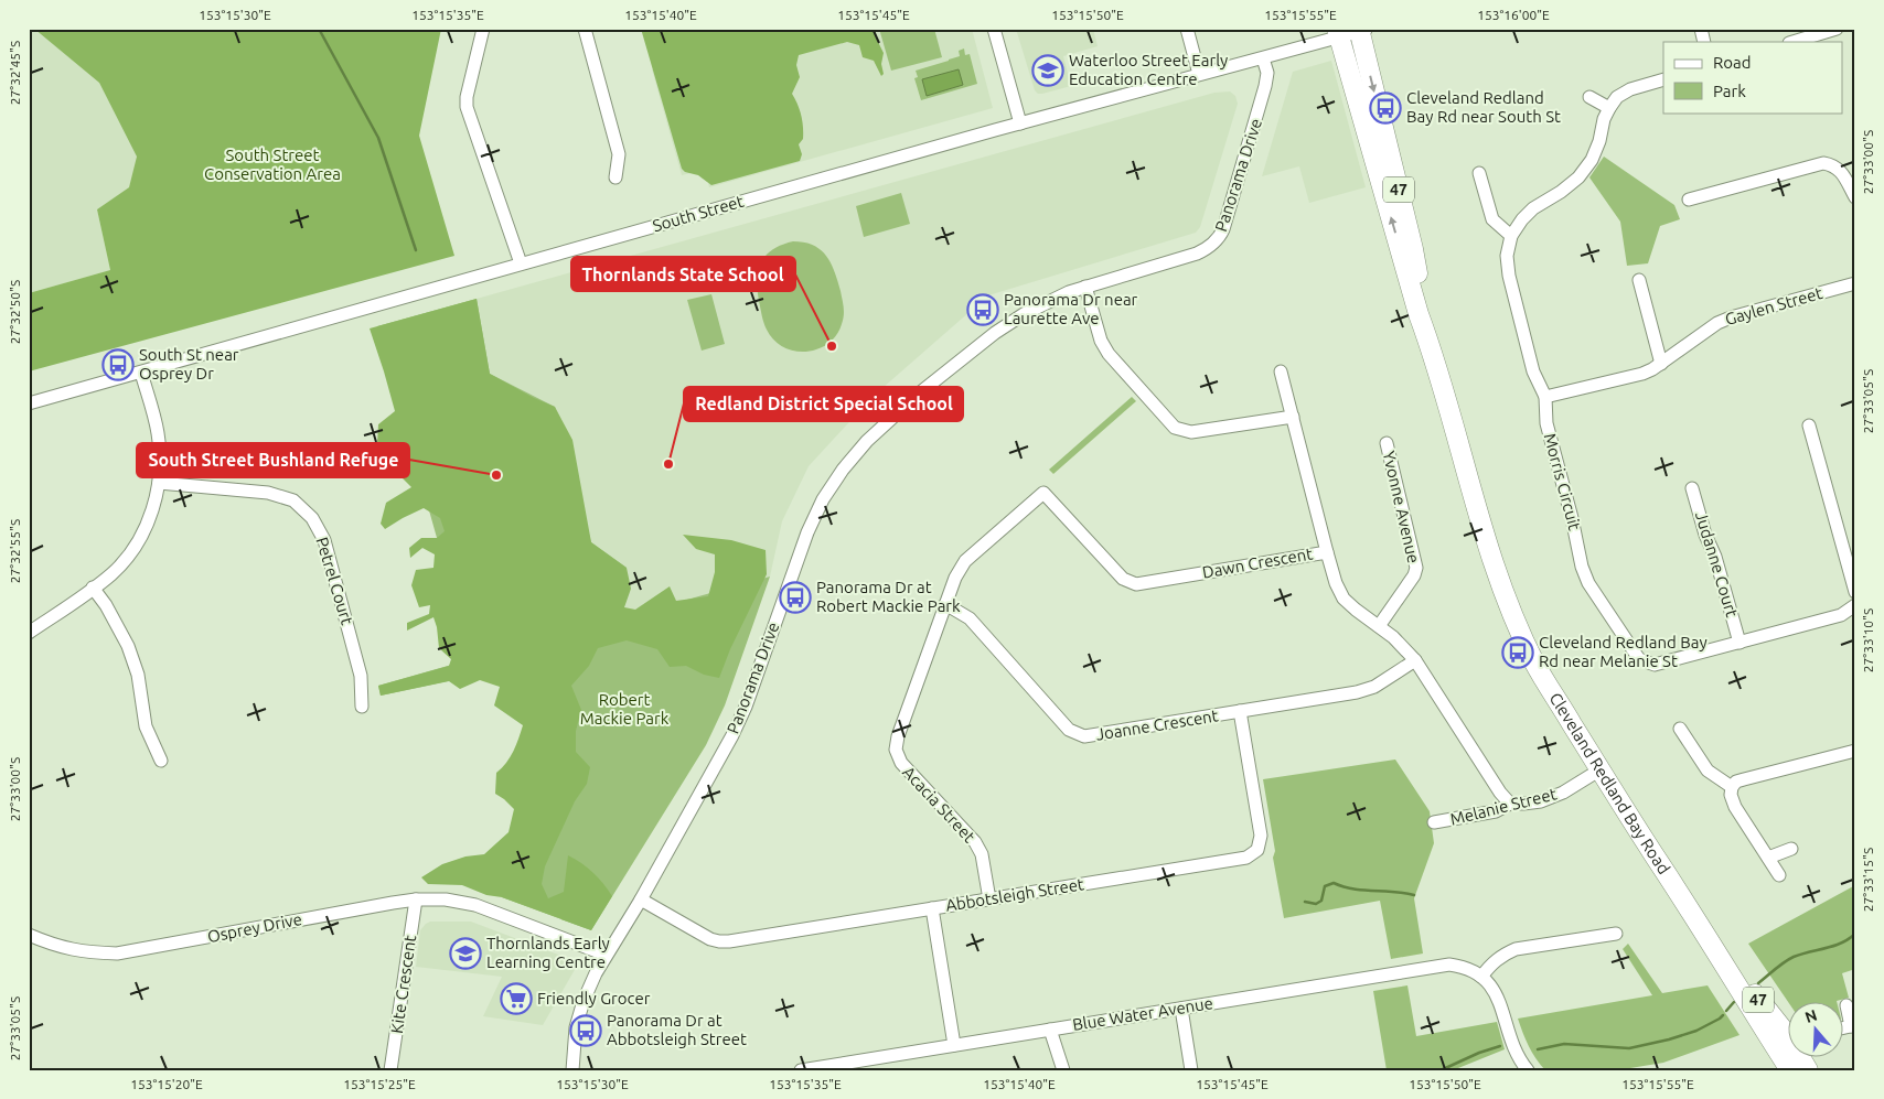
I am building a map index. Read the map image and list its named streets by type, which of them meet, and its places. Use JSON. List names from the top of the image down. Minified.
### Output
{"streets":{"highway":["47","Cleveland Redland Bay Road"],"street":["Panorama Drive","South Street","Gaylen Street","Morris Circuit","Yvonne Avenue","Dawn Crescent","Judanne Court","Petrel Court","Joanne Crescent","Acacia Street","Melanie Street","Abbotsleigh Street","Osprey Drive","Kite Crescent","Blue Water Avenue"]},"crossings":[["Panorama Drive","South Street"],["Panorama Drive","Abbotsleigh Street"],["Panorama Drive","Osprey Drive"],["South Street","Cleveland Redland Bay Road"],["Gaylen Street","Morris Circuit"],["Morris Circuit","Judanne Court"],["Yvonne Avenue","Dawn Crescent"],["Dawn Crescent","Joanne Crescent"],["Dawn Crescent","Acacia Street"],["Dawn Crescent","Melanie Street"],["Joanne Crescent","Acacia Street"],["Joanne Crescent","Abbotsleigh Street"],["Cleveland Redland Bay Road","Melanie Street"],["Acacia Street","Abbotsleigh Street"],["Osprey Drive","Kite Crescent"]],"parks":["South Street Conservation Area","Robert Mackie Park"],"places":{"school or university":["Waterloo Street Early Education Centre","Thornlands Early Learning Centre"],"bus stop":["Cleveland Redland Bay Rd near South St","Panorama Dr near Laurette Ave","South St near Osprey Dr","Panorama Dr at Robert Mackie Park","Cleveland Redland Bay Rd near Melanie St","Panorama Dr at Abbotsleigh Street"],"other":["Thornlands State School","Redland District Special School","South Street Bushland Refuge"],"supermarket":["Friendly Grocer"]},"legend":["Road","Park"],"north":"top","coordinates":["153°15'30\"E","153°15'35\"E","153°15'40\"E","153°15'45\"E","153°15'50\"E","153°15'55\"E","153°16'00\"E","27°32'45\"S","27°33'00\"S","27°32'50\"S","27°33'05\"S","27°32'55\"S","27°33'10\"S","27°33'15\"S","153°15'20\"E","153°15'25\"E"]}
